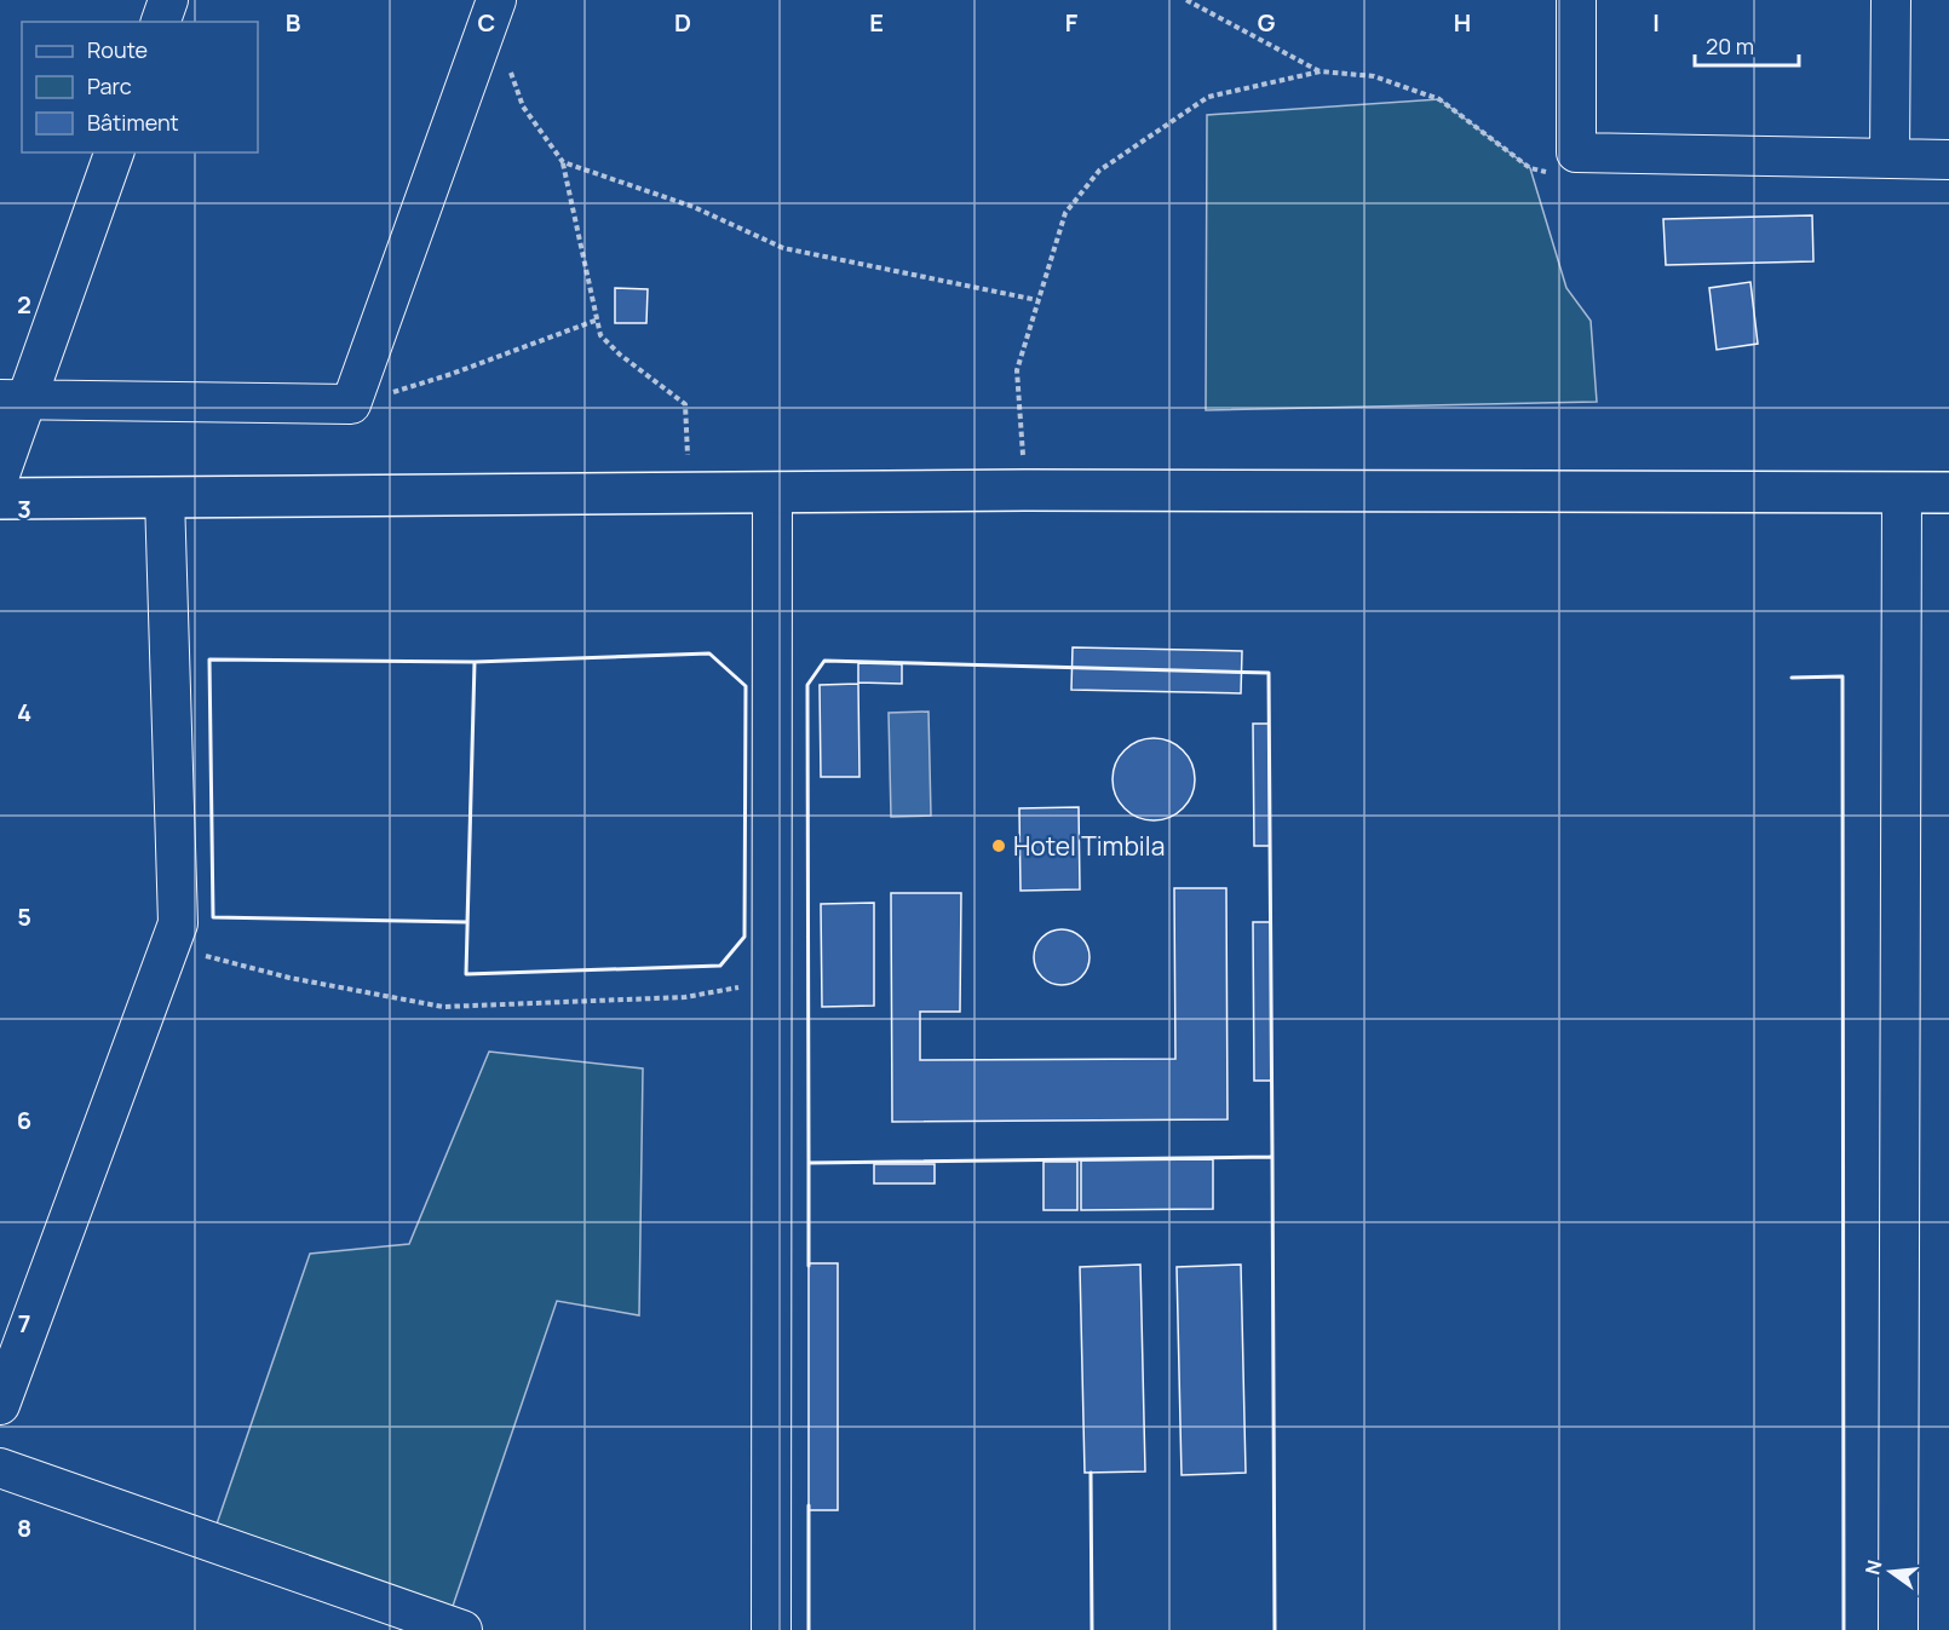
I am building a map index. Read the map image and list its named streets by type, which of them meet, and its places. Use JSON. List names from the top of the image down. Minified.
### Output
{"places":["Hotel Timbila"],"legend":["Route","Parc","Bâtiment"],"scale_bar":"20 m","north":"left","grid":{"columns":["B","C","D","E","F","G","H","I"],"rows":["2","3","4","5","6","7","8"]}}
